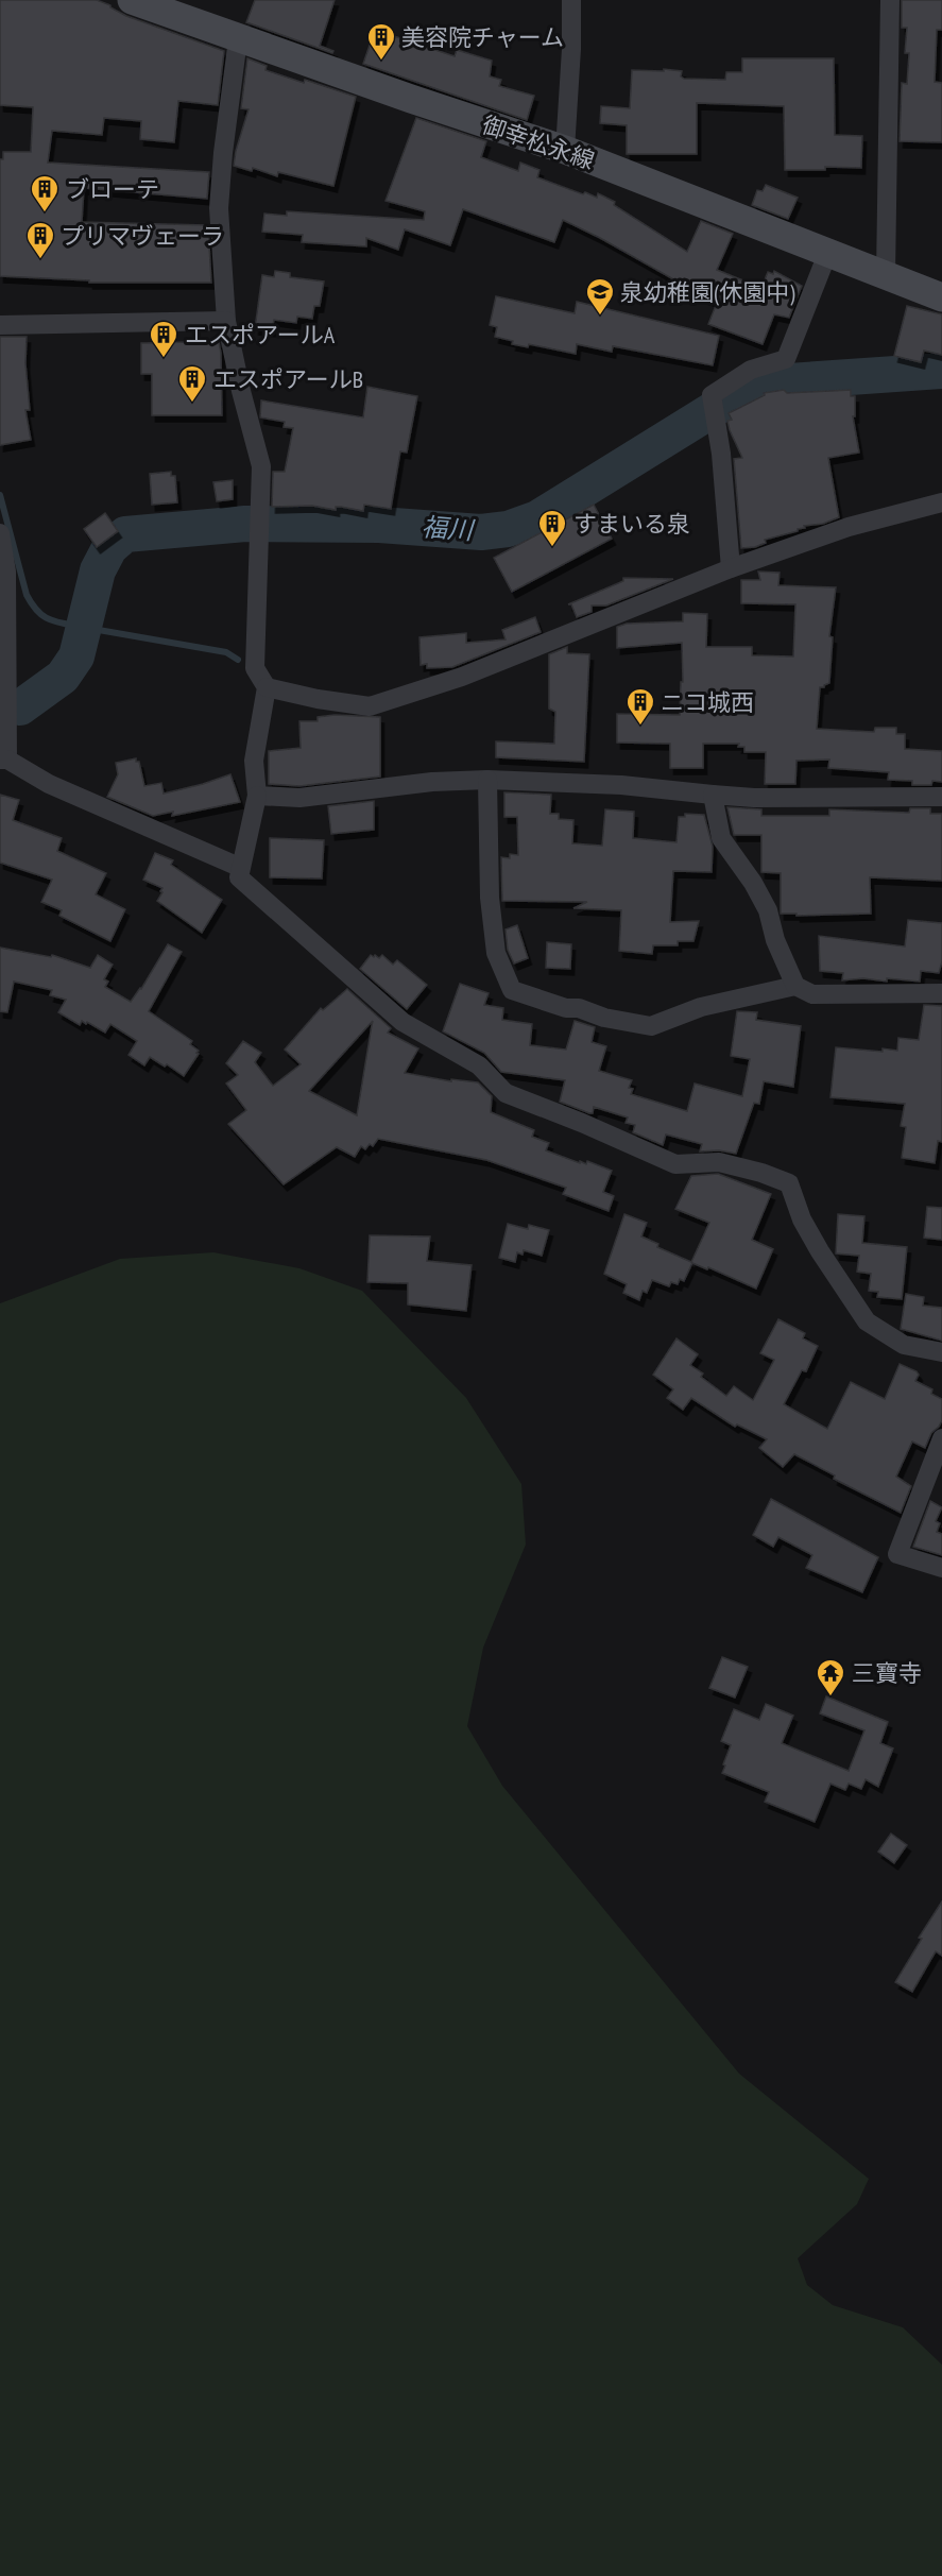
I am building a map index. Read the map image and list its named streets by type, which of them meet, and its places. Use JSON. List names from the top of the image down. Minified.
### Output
{"streets":{"main road":["御幸松永線"]},"water":["福川"],"places":{"building":["美容院チャーム","ブローテ","プリマヴェーラ","エスポアールA","エスポアールB","すまいる泉","ニコ城西"],"school or university":["泉幼稚園(休園中)"],"temple":["三寶寺"]}}
